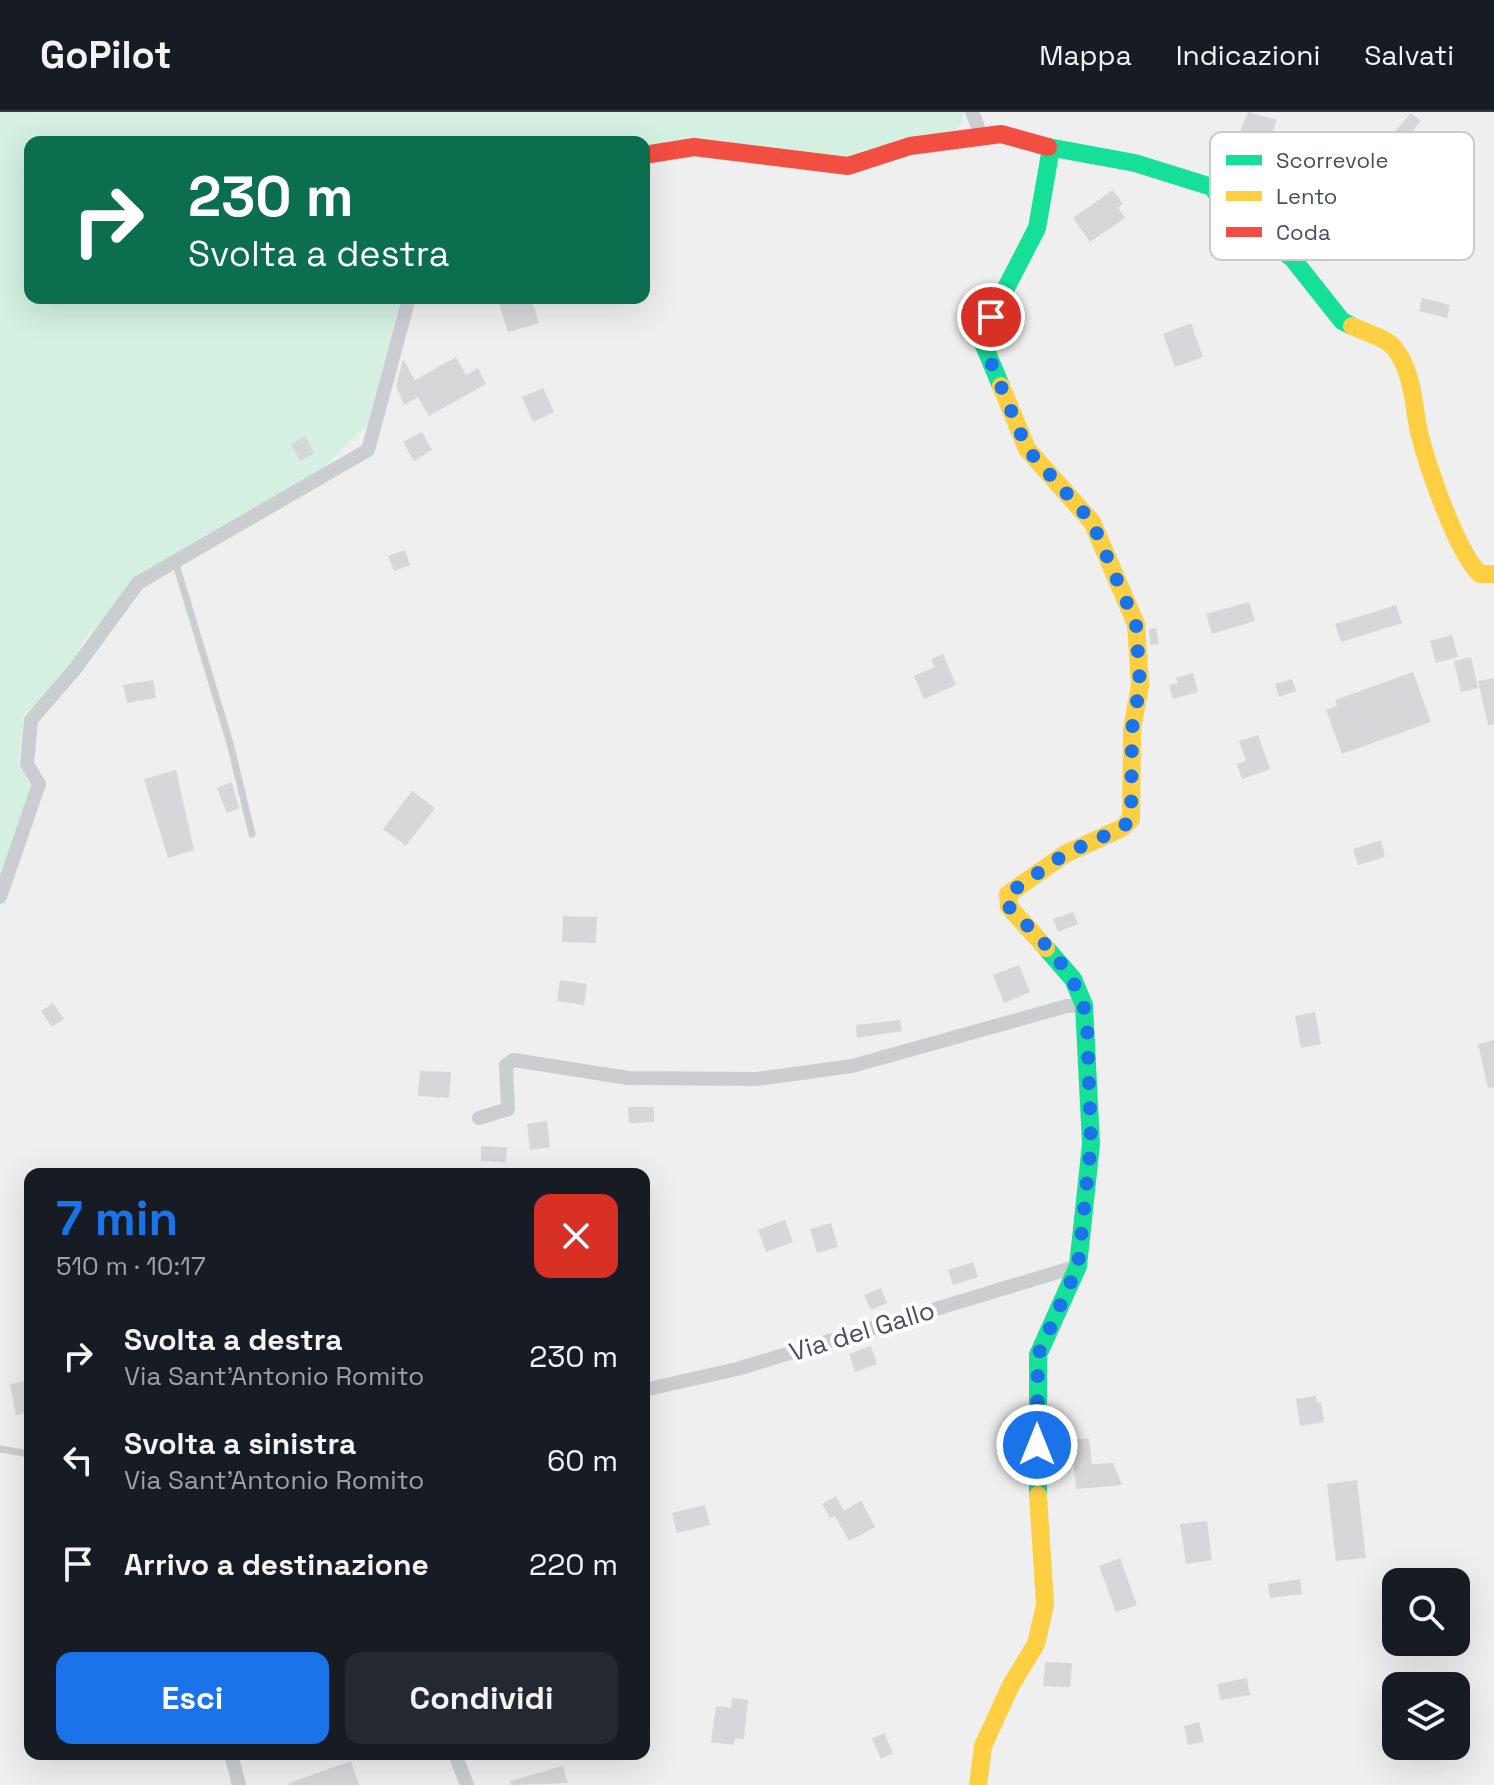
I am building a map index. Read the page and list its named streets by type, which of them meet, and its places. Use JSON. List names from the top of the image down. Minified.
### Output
{"streets":{"street":["Via del Gallo"]},"legend":["Scorrevole","Lento","Coda"],"page":{"header":"GoPilot","nav":["Mappa","Indicazioni","Salvati"],"turn":["230 m","Svolta a destra"],"heading":["7 min","510 m · 10:17"],"list":[{"name":"Svolta a destra","note":"Via Sant'Antonio Romito","value":"230 m"},{"name":"Svolta a sinistra","note":"Via Sant'Antonio Romito","value":"60 m"},{"name":"Arrivo a destinazione","value":"220 m"}],"buttons":["Esci","Condividi"]}}
